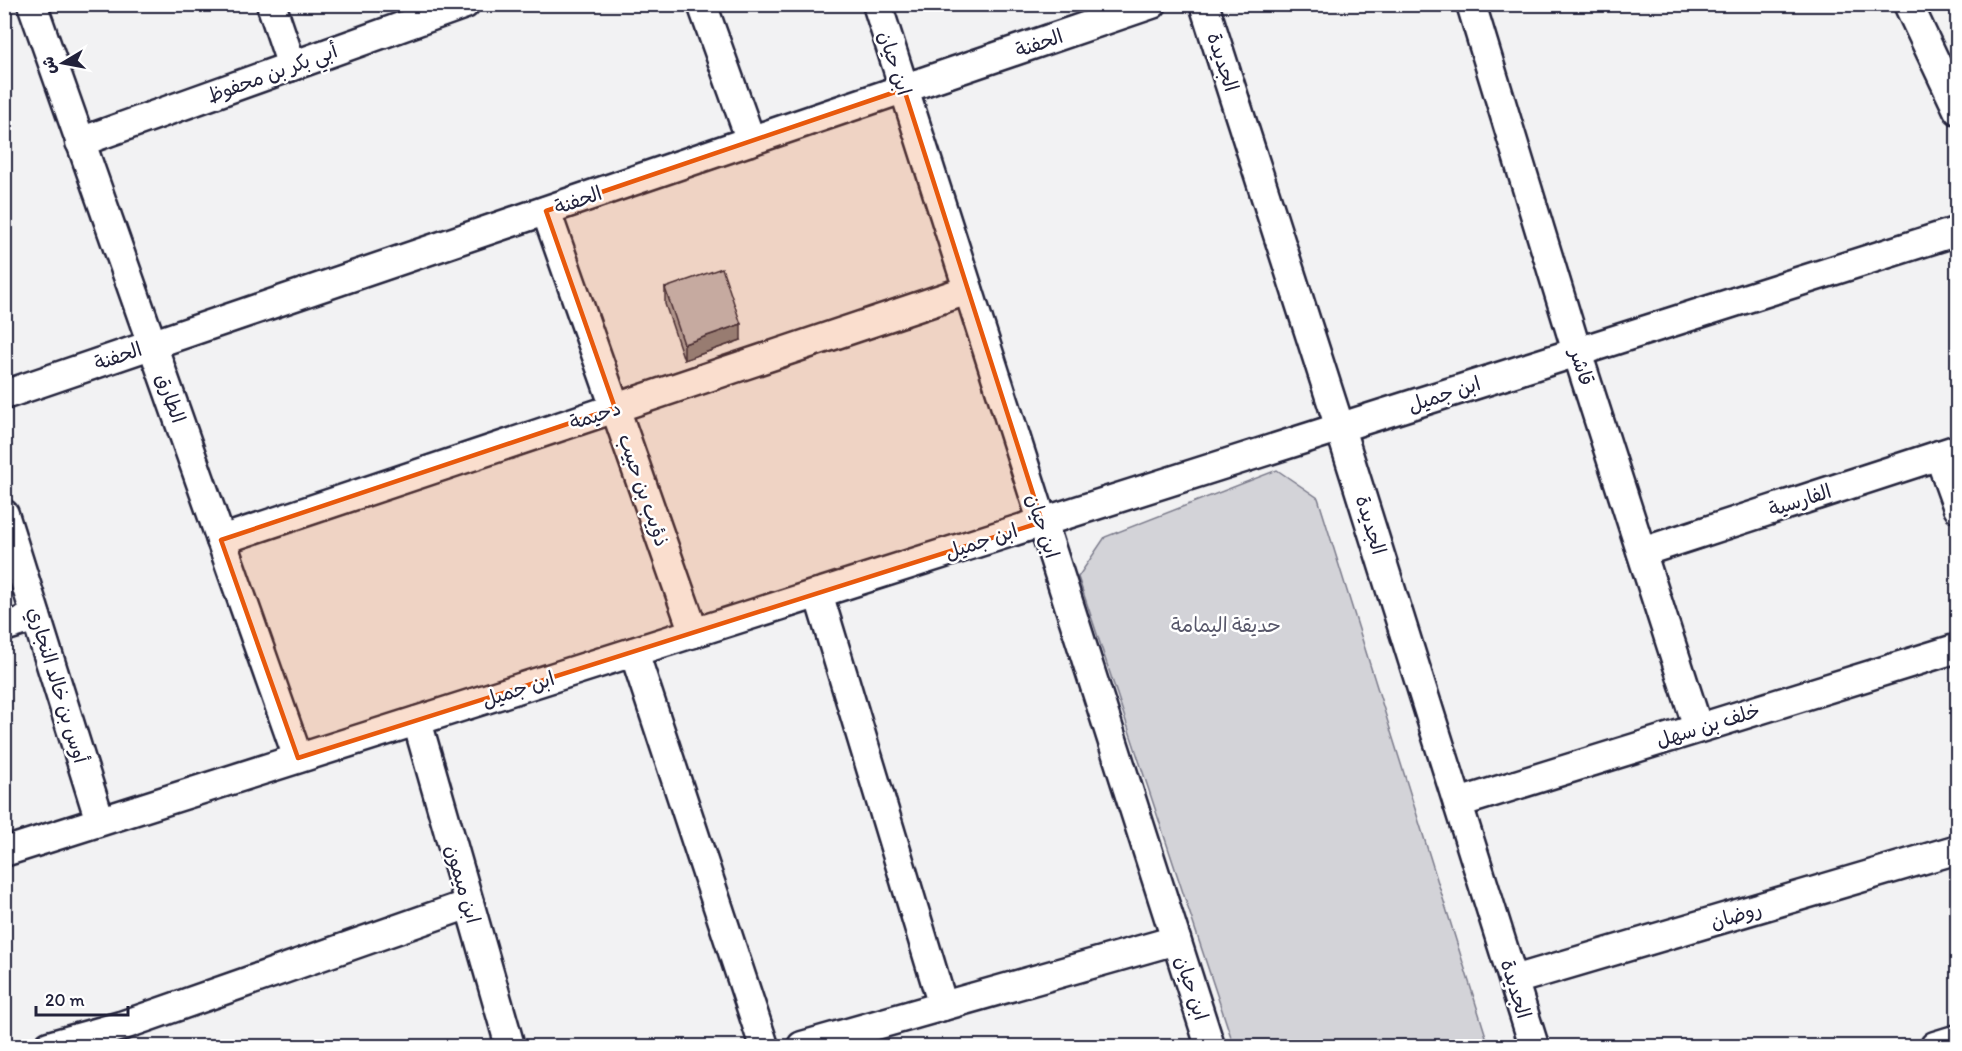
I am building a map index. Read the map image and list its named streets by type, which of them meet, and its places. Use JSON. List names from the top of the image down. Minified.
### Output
{"streets":{"street":["الحفنة","الجديدة","ابن حيان","أبي بكر بن محفوظ","قاشر","ابن جميل","الطارق","دحيمة","ذؤيب بن حبيب","الفارسية","أوس بن خالد النجاري","خلف بن سهل","ابن ميمون","روضان"]},"crossings":[["الحفنة","ابن حيان"],["الحفنة","الطارق"],["الحفنة","ذؤيب بن حبيب"],["الجديدة","ابن جميل"],["الجديدة","خلف بن سهل"],["الجديدة","روضان"],["ابن حيان","ابن جميل"],["ابن حيان","دحيمة"],["أبي بكر بن محفوظ","الطارق"],["قاشر","ابن جميل"],["قاشر","الفارسية"],["قاشر","خلف بن سهل"],["ابن جميل","الطارق"],["ابن جميل","ذؤيب بن حبيب"],["ابن جميل","أوس بن خالد النجاري"],["ابن جميل","ابن ميمون"],["الطارق","دحيمة"],["دحيمة","ذؤيب بن حبيب"]],"parks":["حديقة اليمامة"],"scale_bar":"20 m","north":"left"}
